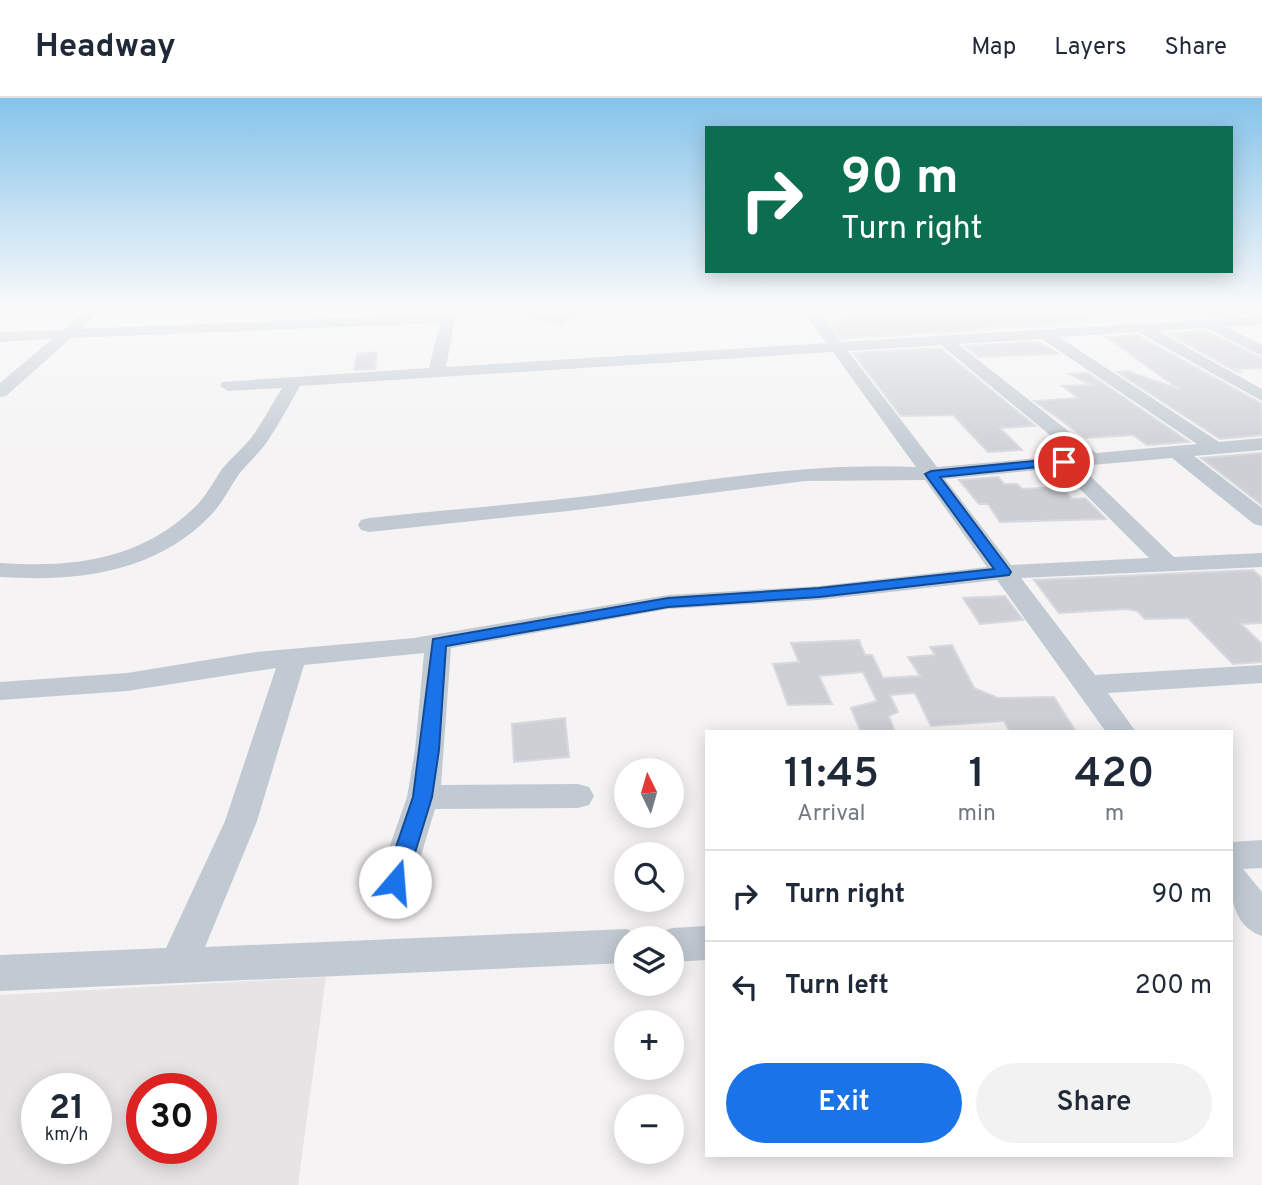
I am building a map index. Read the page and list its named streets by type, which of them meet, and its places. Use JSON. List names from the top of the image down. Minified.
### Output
{"north":"top","page":{"header":"Headway","nav":["Map","Layers","Share"],"turn":["90 m","Turn right"],"eta":["11:45","Arrival","1","min","420","m"],"map_buttons":["+","−"],"list":[{"name":"Turn right","value":"90 m"},{"name":"Turn left","value":"200 m"}],"buttons":["Exit","Share"],"speed":"21 km/h","limit":"30"}}
